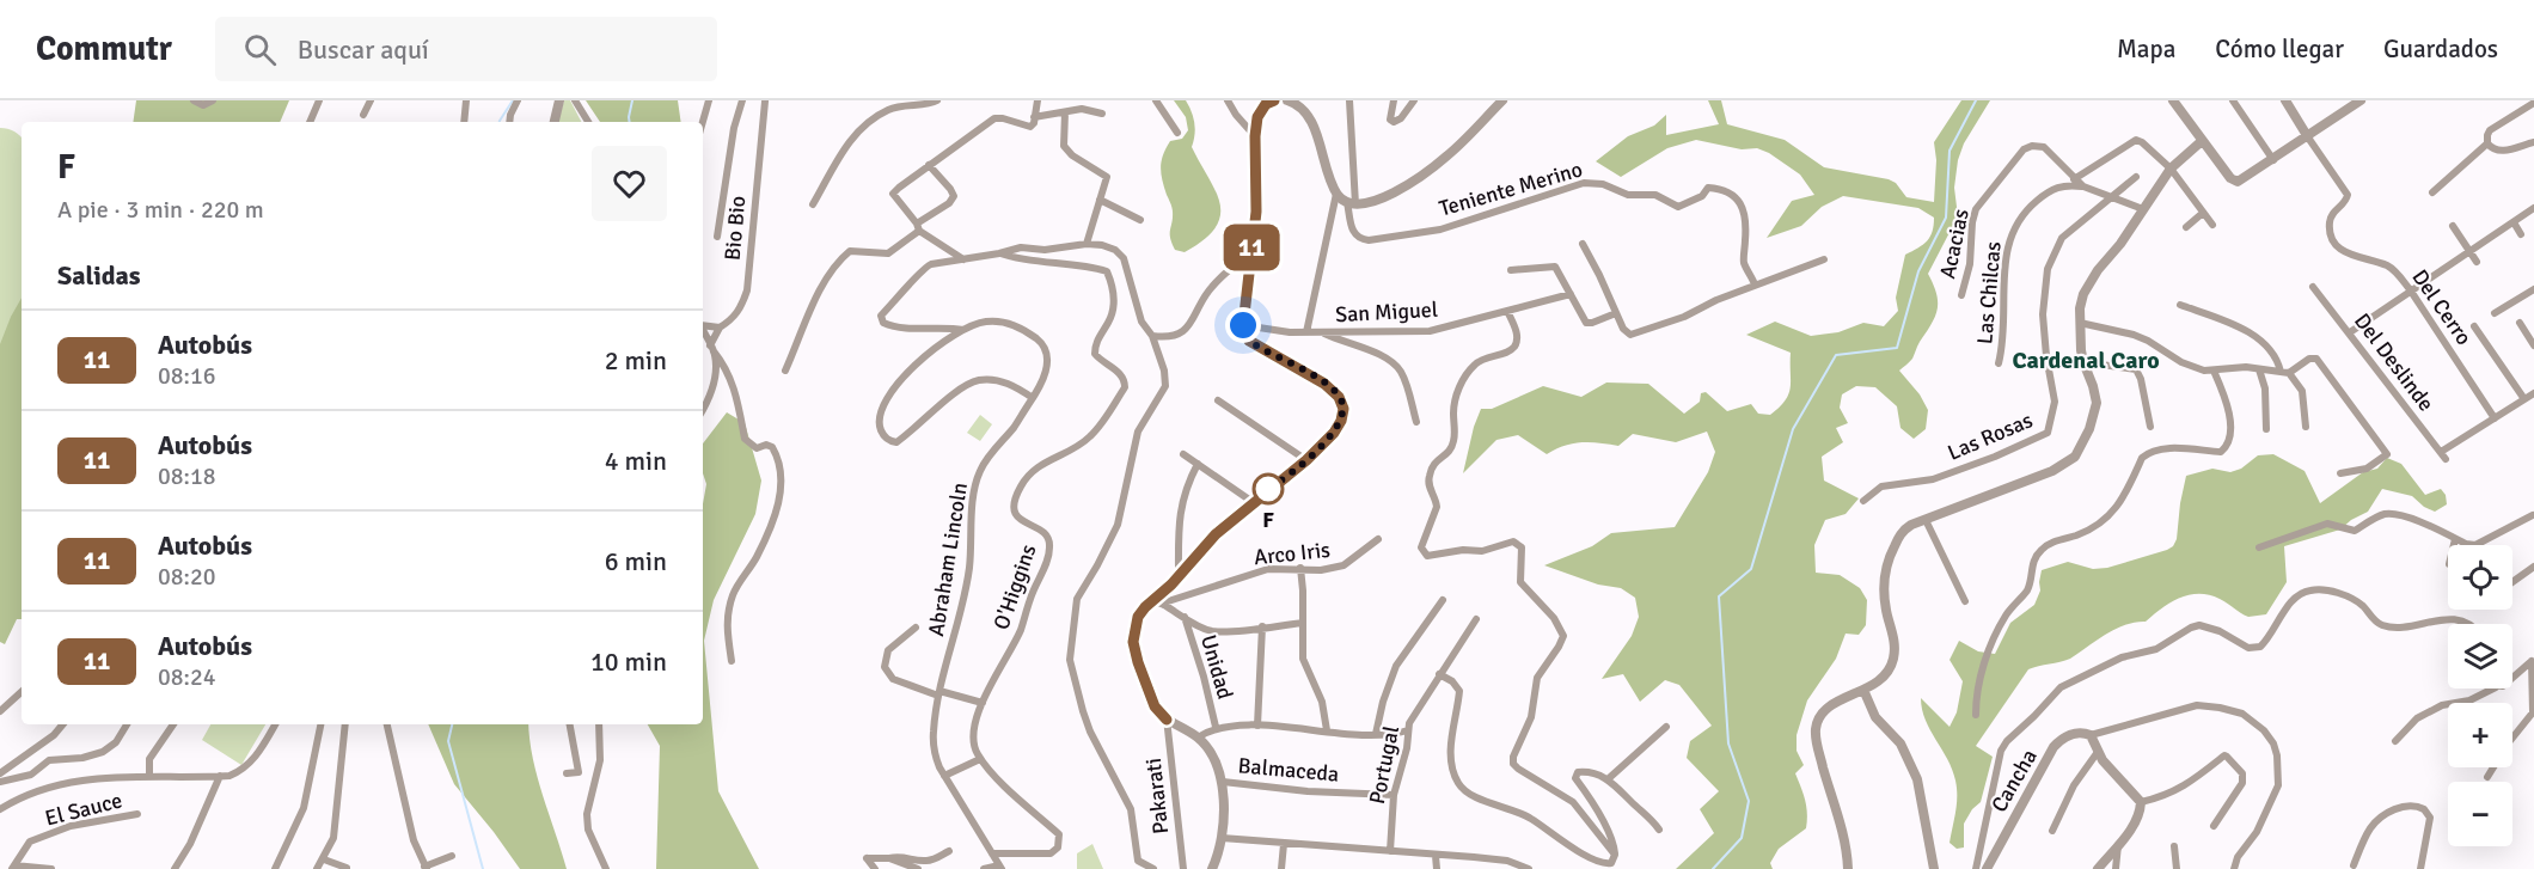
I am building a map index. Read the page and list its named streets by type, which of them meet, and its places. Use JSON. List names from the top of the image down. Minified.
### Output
{"streets":{"street":["Teniente Merino","Bio Bio","Acacias","Las Chilcas","Del Cerro","San Miguel","Del Deslinde","Las Rosas","Arco Iris","Abraham Lincoln","O'Higgins","Unidad","Portugal","Balmaceda","Cancha","Pakarati","El Sauce"]},"crossings":[["Del Cerro","Del Deslinde"],["Portugal","Balmaceda"]],"districts":["Cardenal Caro"],"places":["F"],"lines":["bus line 11"],"page":{"header":"Commutr","search":"Buscar aquí","nav":["Mapa","Cómo llegar","Guardados"],"on_map":"11","heading":[["F","A pie · 3 min · 220 m"],"Salidas"],"list":[{"mark":"11","name":"Autobús","note":"08:16","value":"2 min"},{"mark":"11","name":"Autobús","note":"08:18","value":"4 min"},{"mark":"11","name":"Autobús","note":"08:20","value":"6 min"},{"mark":"11","name":"Autobús","note":"08:24","value":"10 min"}],"map_buttons":["+","−"]}}
